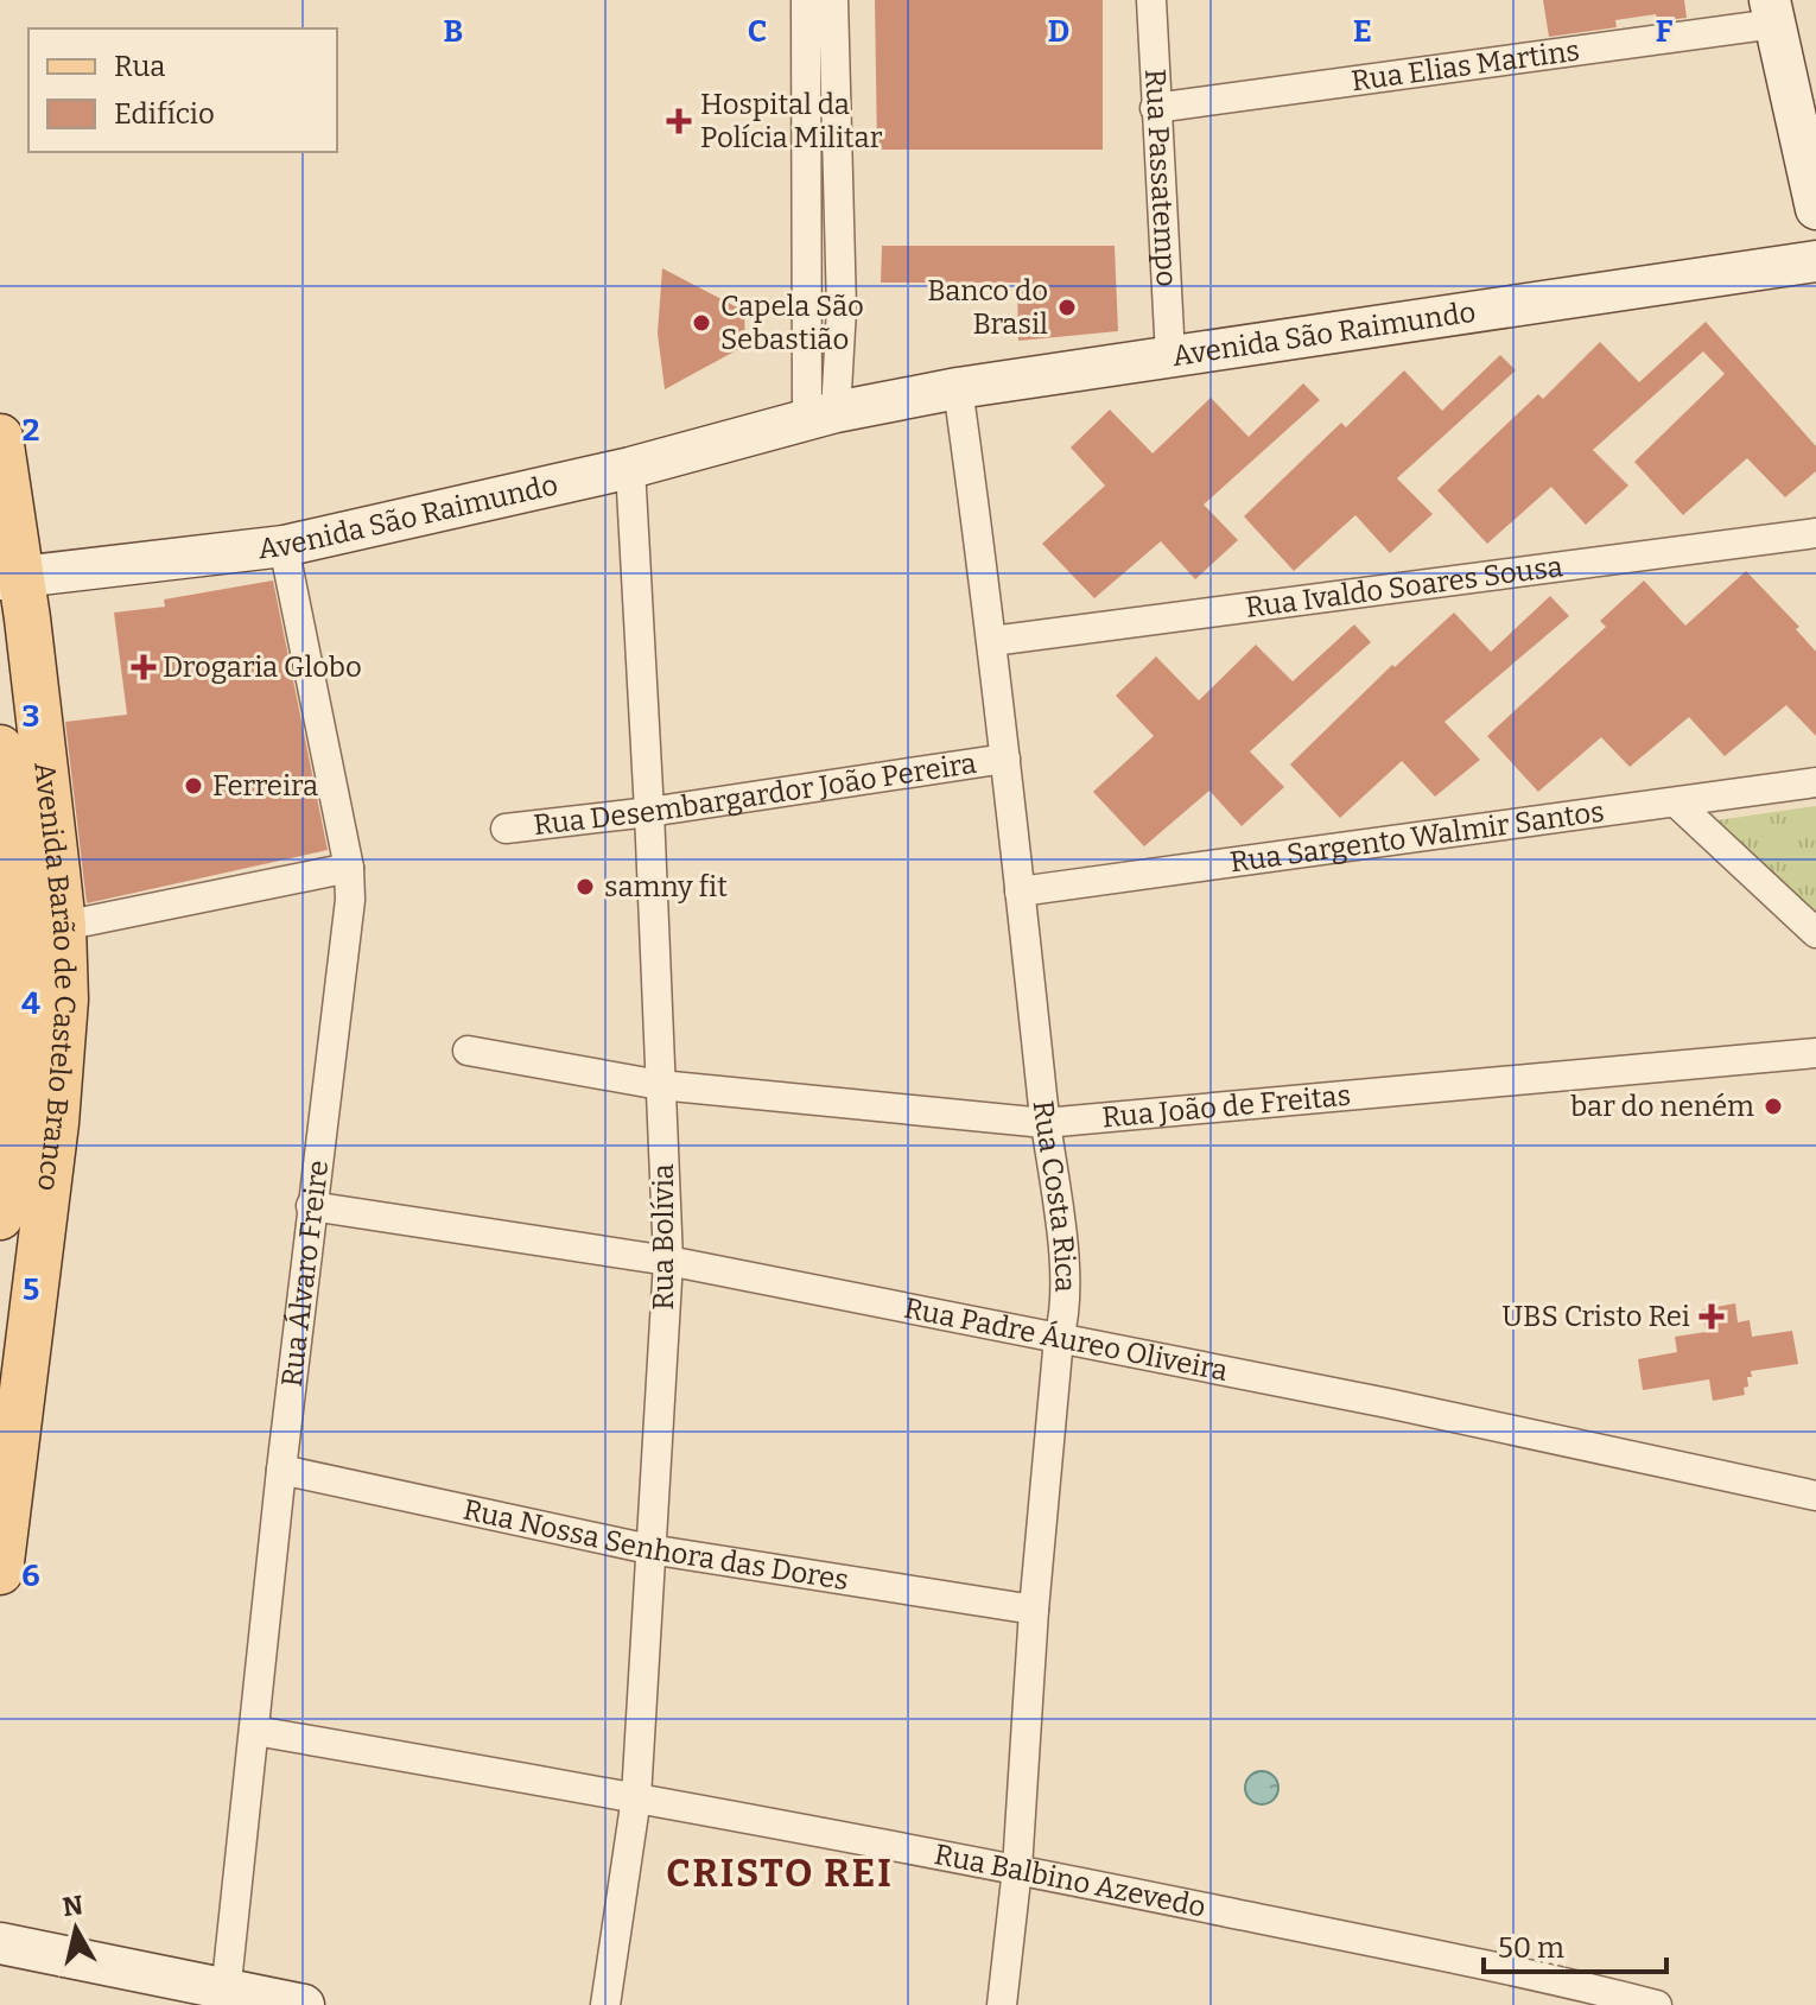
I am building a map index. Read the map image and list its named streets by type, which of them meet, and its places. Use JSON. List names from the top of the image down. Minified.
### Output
{"streets":{"main road":["Avenida Barão de Castelo Branco"],"street":["Rua Elias Martins","Rua Passatempo","Avenida São Raimundo","Rua Ivaldo Soares Sousa","Rua Desembargardor João Pereira","Rua Sargento Walmir Santos","Rua João de Freitas","Rua Costa Rica","Rua Bolívia","Rua Álvaro Freire","Rua Padre Áureo Oliveira","Rua Nossa Senhora das Dores","Rua Balbino Azevedo"]},"crossings":[["Rua Elias Martins","Rua Passatempo"],["Rua Passatempo","Avenida São Raimundo"],["Avenida São Raimundo","Avenida Barão de Castelo Branco"],["Avenida São Raimundo","Rua Costa Rica"],["Avenida São Raimundo","Rua Bolívia"],["Avenida São Raimundo","Rua Álvaro Freire"],["Rua Ivaldo Soares Sousa","Rua Costa Rica"],["Rua Desembargardor João Pereira","Rua Costa Rica"],["Rua Desembargardor João Pereira","Rua Bolívia"],["Rua Sargento Walmir Santos","Rua Costa Rica"],["Rua João de Freitas","Rua Costa Rica"],["Rua João de Freitas","Rua Bolívia"],["Rua Costa Rica","Rua Padre Áureo Oliveira"],["Rua Costa Rica","Rua Nossa Senhora das Dores"],["Rua Costa Rica","Rua Balbino Azevedo"],["Rua Bolívia","Rua Padre Áureo Oliveira"],["Rua Bolívia","Rua Nossa Senhora das Dores"],["Rua Bolívia","Rua Balbino Azevedo"],["Rua Álvaro Freire","Rua Padre Áureo Oliveira"],["Rua Álvaro Freire","Rua Nossa Senhora das Dores"],["Rua Álvaro Freire","Rua Balbino Azevedo"]],"districts":["CRISTO REI"],"places":{"health":["Hospital da Polícia Militar","Drogaria Globo","UBS Cristo Rei"],"other":["Banco do Brasil","Capela São Sebastião","Ferreira","samny fit","bar do neném"]},"legend":["Rua","Edifício"],"scale_bar":"50 m","north":"top","grid":{"columns":["B","C","D","E","F"],"rows":["2","3","4","5","6"]}}
